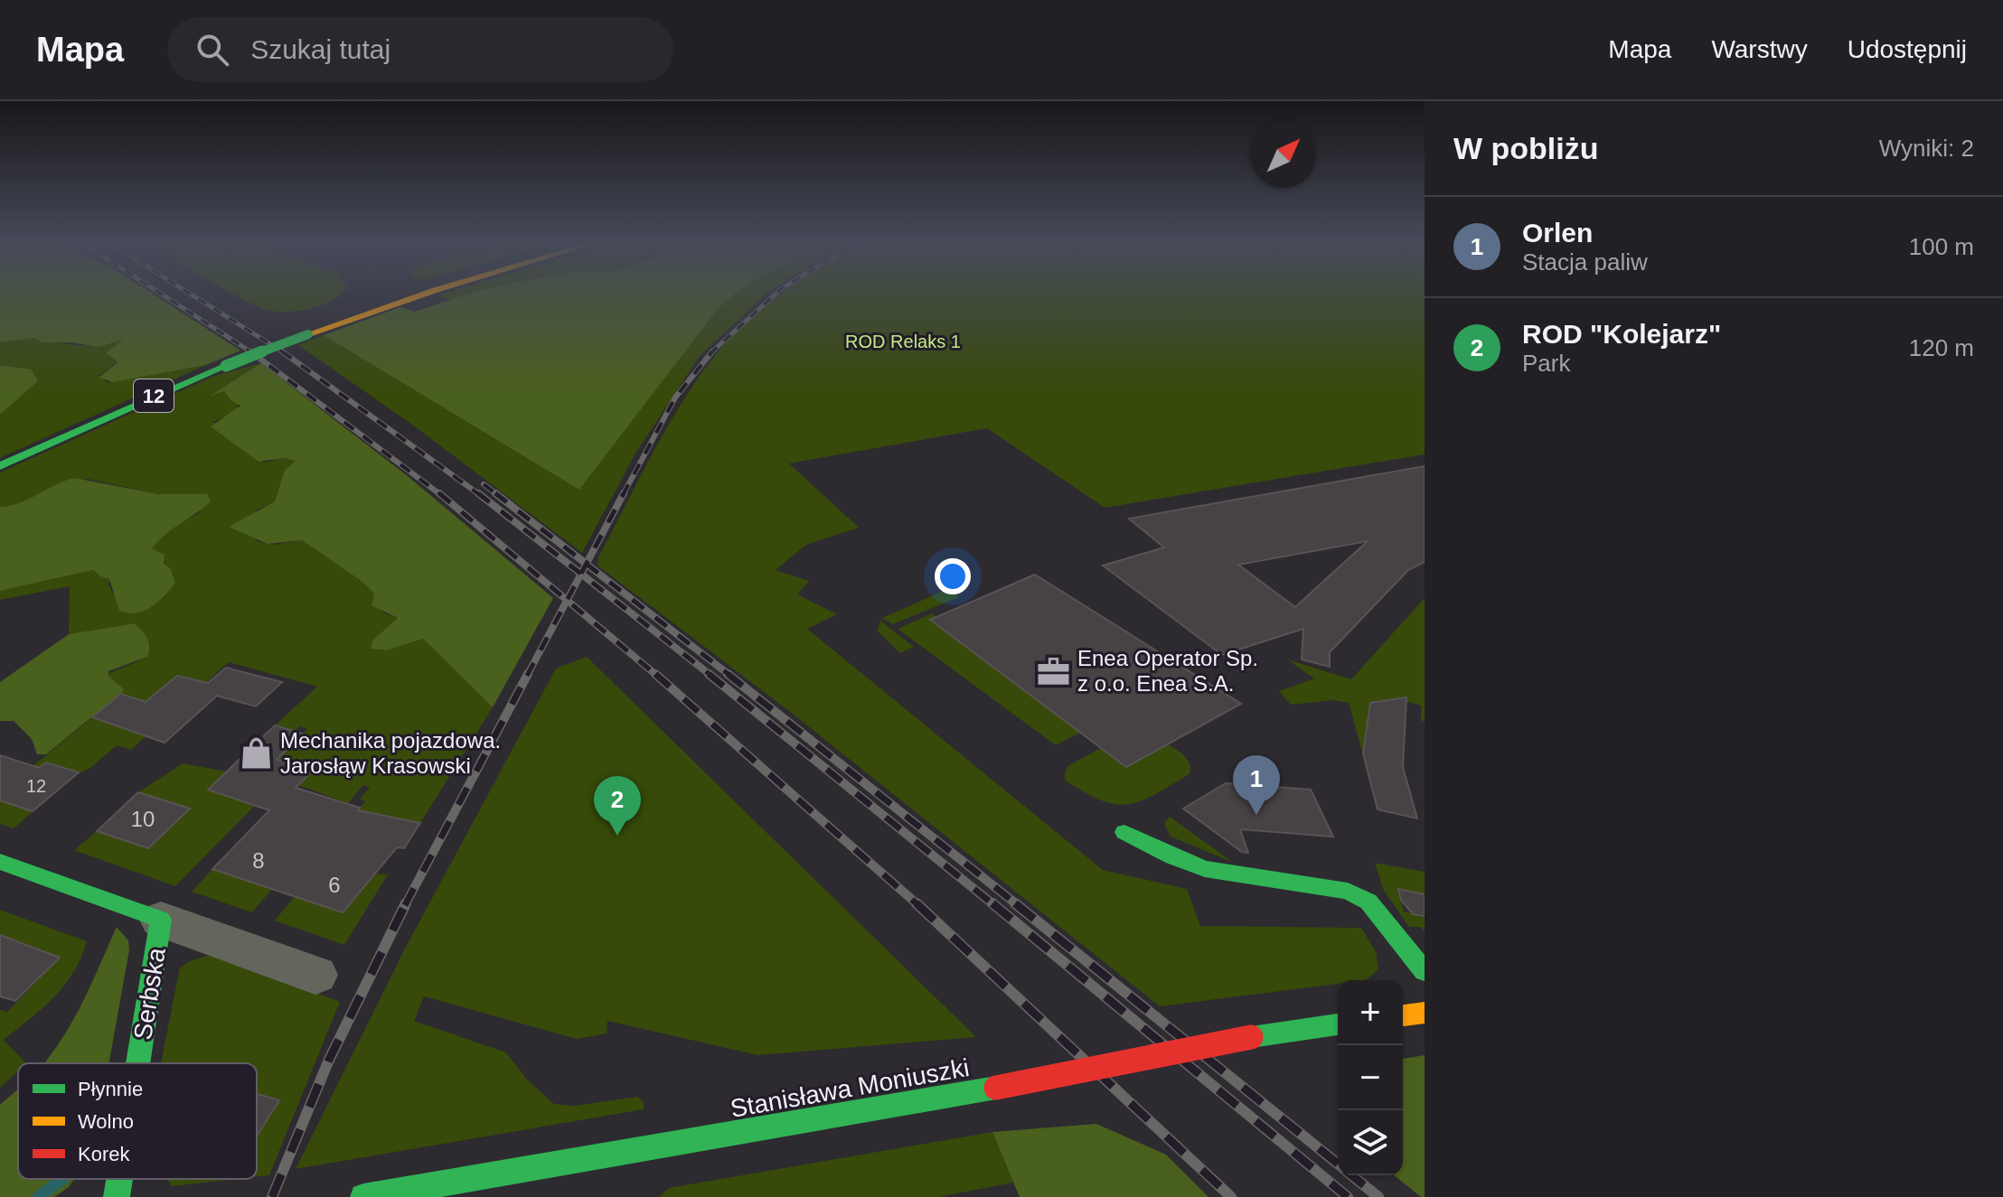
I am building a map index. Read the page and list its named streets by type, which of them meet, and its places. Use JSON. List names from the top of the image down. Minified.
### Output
{"streets":{"street":["12","Serbska","Stanisława Moniuszki"]},"parks":["ROD Relaks 1"],"places":{"office":["Enea Operator Sp. z o.o. Enea S.A."],"shop":["Mechanika pojazdowa. Jarosłąw Krasowski"]},"house_numbers":["12","10","8","6"],"legend":["Płynnie","Wolno","Korek"],"north":"top right","page":{"header":"Mapa","search":"Szukaj tutaj","nav":["Mapa","Warstwy","Udostępnij"],"heading":["W pobliżu","Wyniki: 2"],"list":[{"mark":"1","name":"Orlen","note":"Stacja paliw","value":"100 m"},{"mark":"2","name":"ROD \"Kolejarz\"","note":"Park","value":"120 m"}],"pins":["1","2"],"map_buttons":["+","−"]}}
